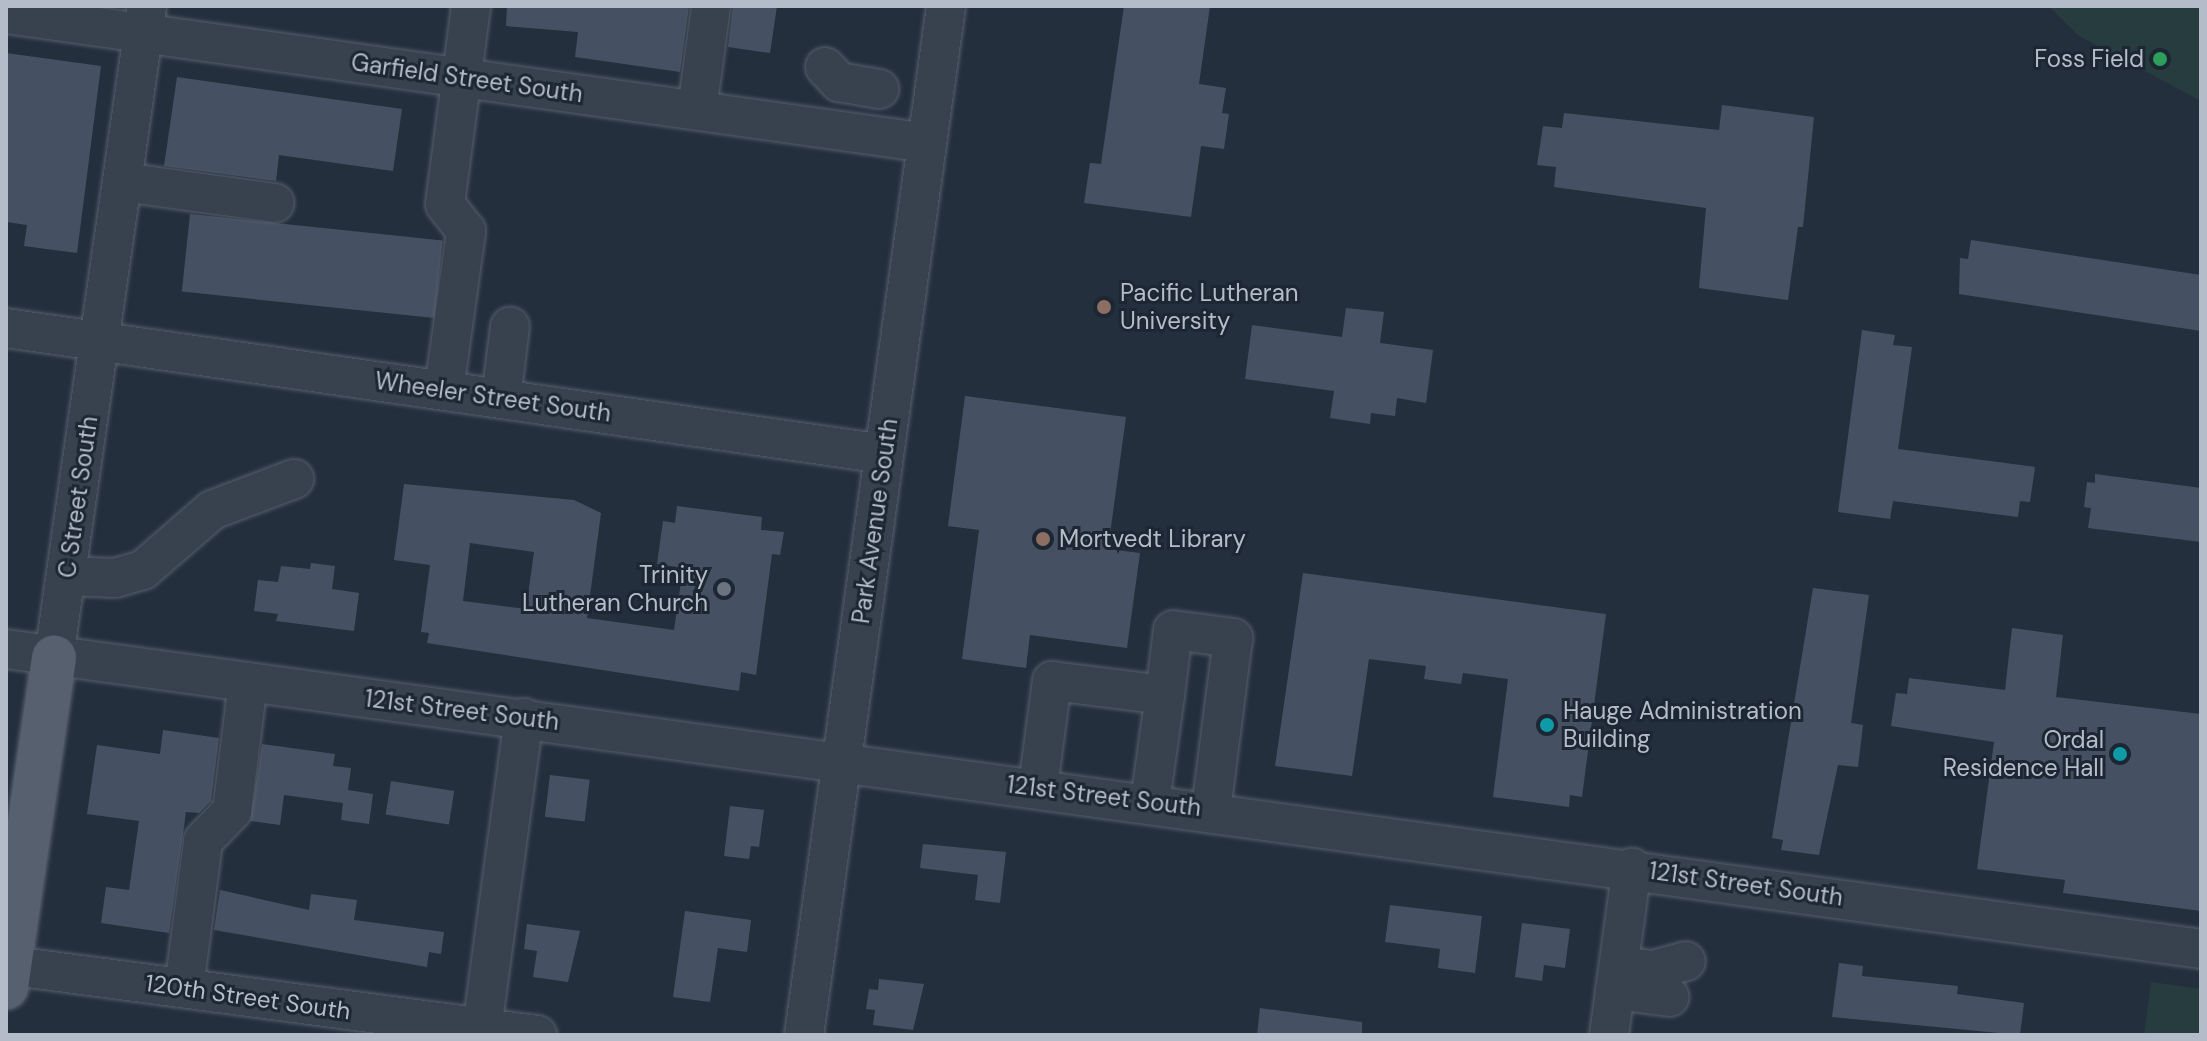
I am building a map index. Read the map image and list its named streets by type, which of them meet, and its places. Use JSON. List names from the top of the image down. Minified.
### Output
{"streets":{"main road":["C Street South"],"street":["Garfield Street South","Wheeler Street South","Park Avenue South","121st Street South","120th Street South"]},"crossings":[["Garfield Street South","C Street South"],["Garfield Street South","Park Avenue South"],["Wheeler Street South","C Street South"],["Wheeler Street South","Park Avenue South"],["C Street South","121st Street South"],["C Street South","120th Street South"],["Park Avenue South","121st Street South"]],"places":["Foss Field","Pacific Lutheran University","Mortvedt Library","Trinity Lutheran Church","Hauge Administration Building","Ordal Residence Hall"]}
